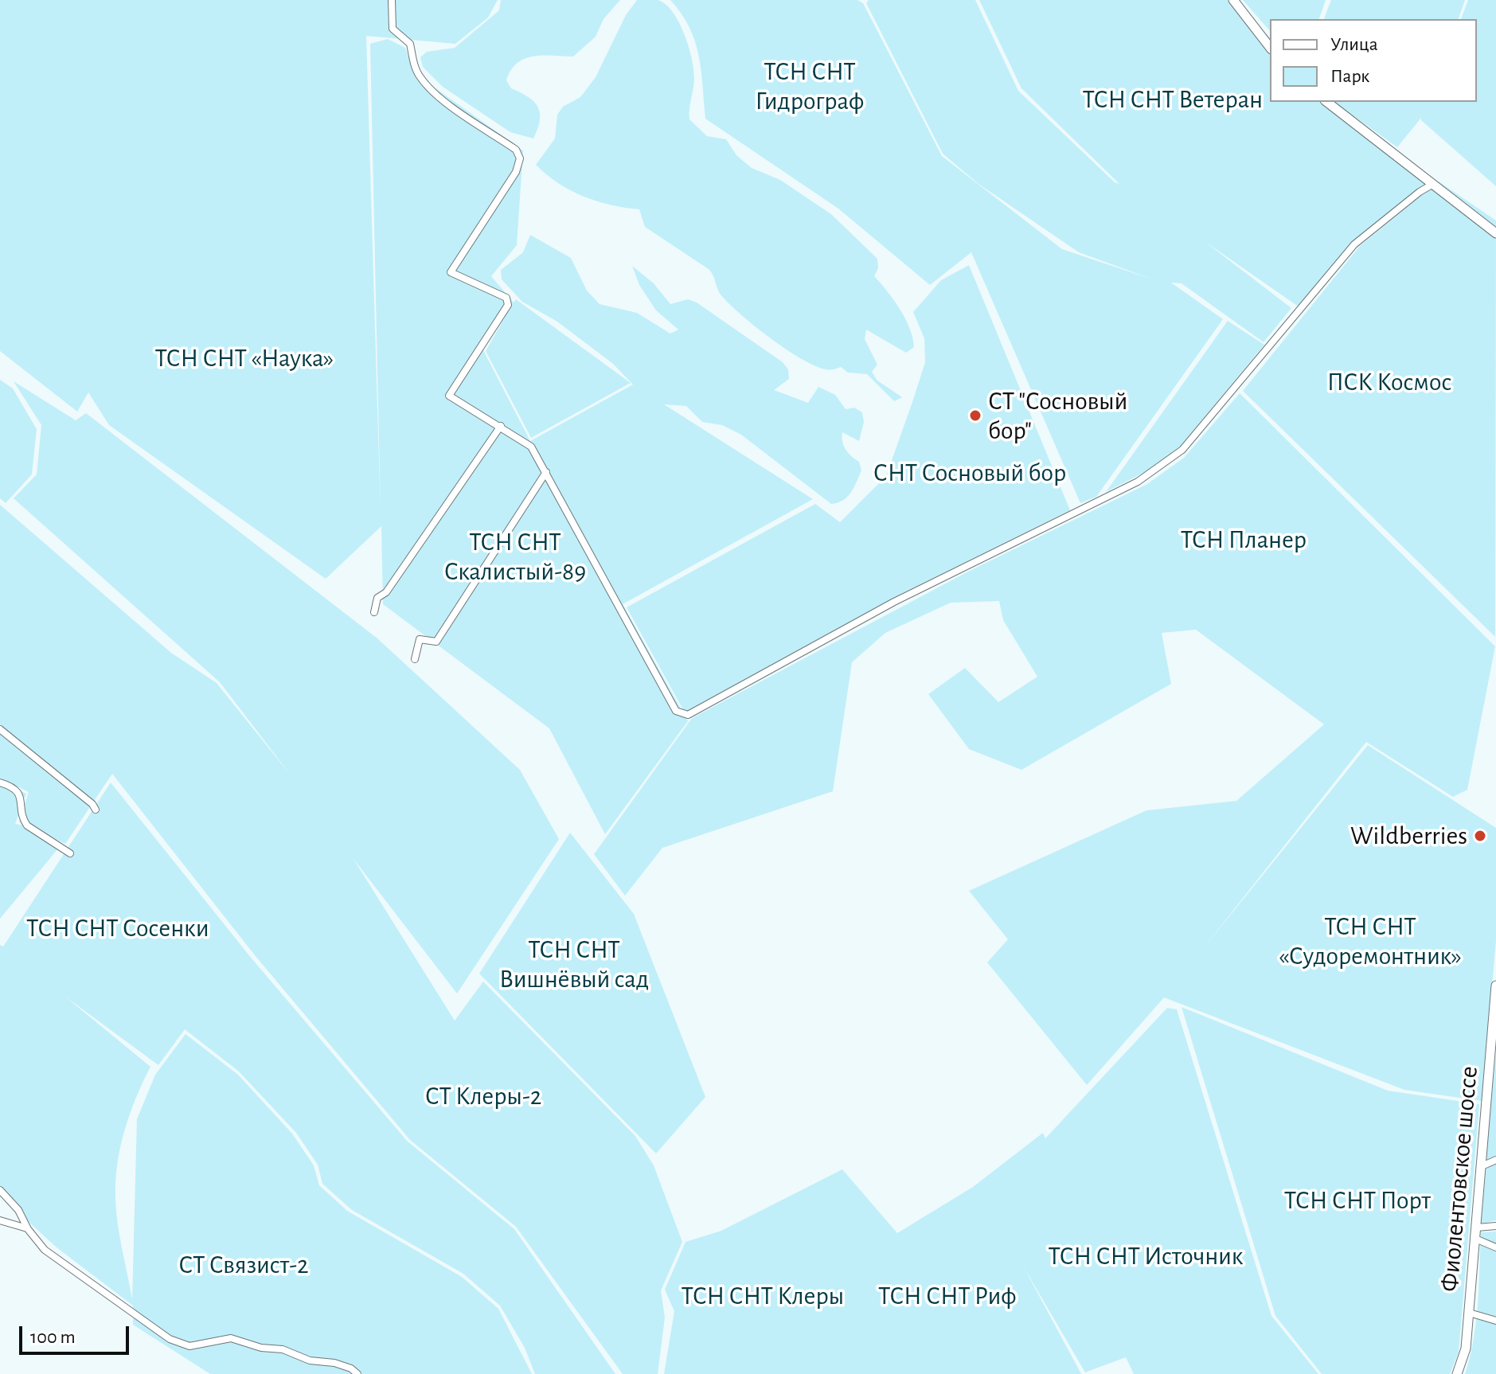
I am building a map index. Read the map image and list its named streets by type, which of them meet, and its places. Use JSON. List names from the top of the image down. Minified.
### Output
{"streets":{"main road":["Фиолентовское шоссе"]},"parks":["ТСН СНТ Гидрограф","ТСН СНТ Ветеран","ТСН СНТ «Наука»","ПСК Космос","СНТ Сосновый бор","ТСН Планер","ТСН СНТ Скалистый-89","ТСН СНТ «Судоремонтник»","ТСН СНТ Сосенки","ТСН СНТ Вишнёвый сад","СТ Клеры-2","ТСН СНТ Порт","ТСН СНТ Источник","СТ Связист-2","ТСН СНТ Клеры","ТСН СНТ Риф"],"places":["СТ \"Сосновый бор\"","Wildberries"],"legend":["Улица","Парк"],"scale_bar":"100 m"}
